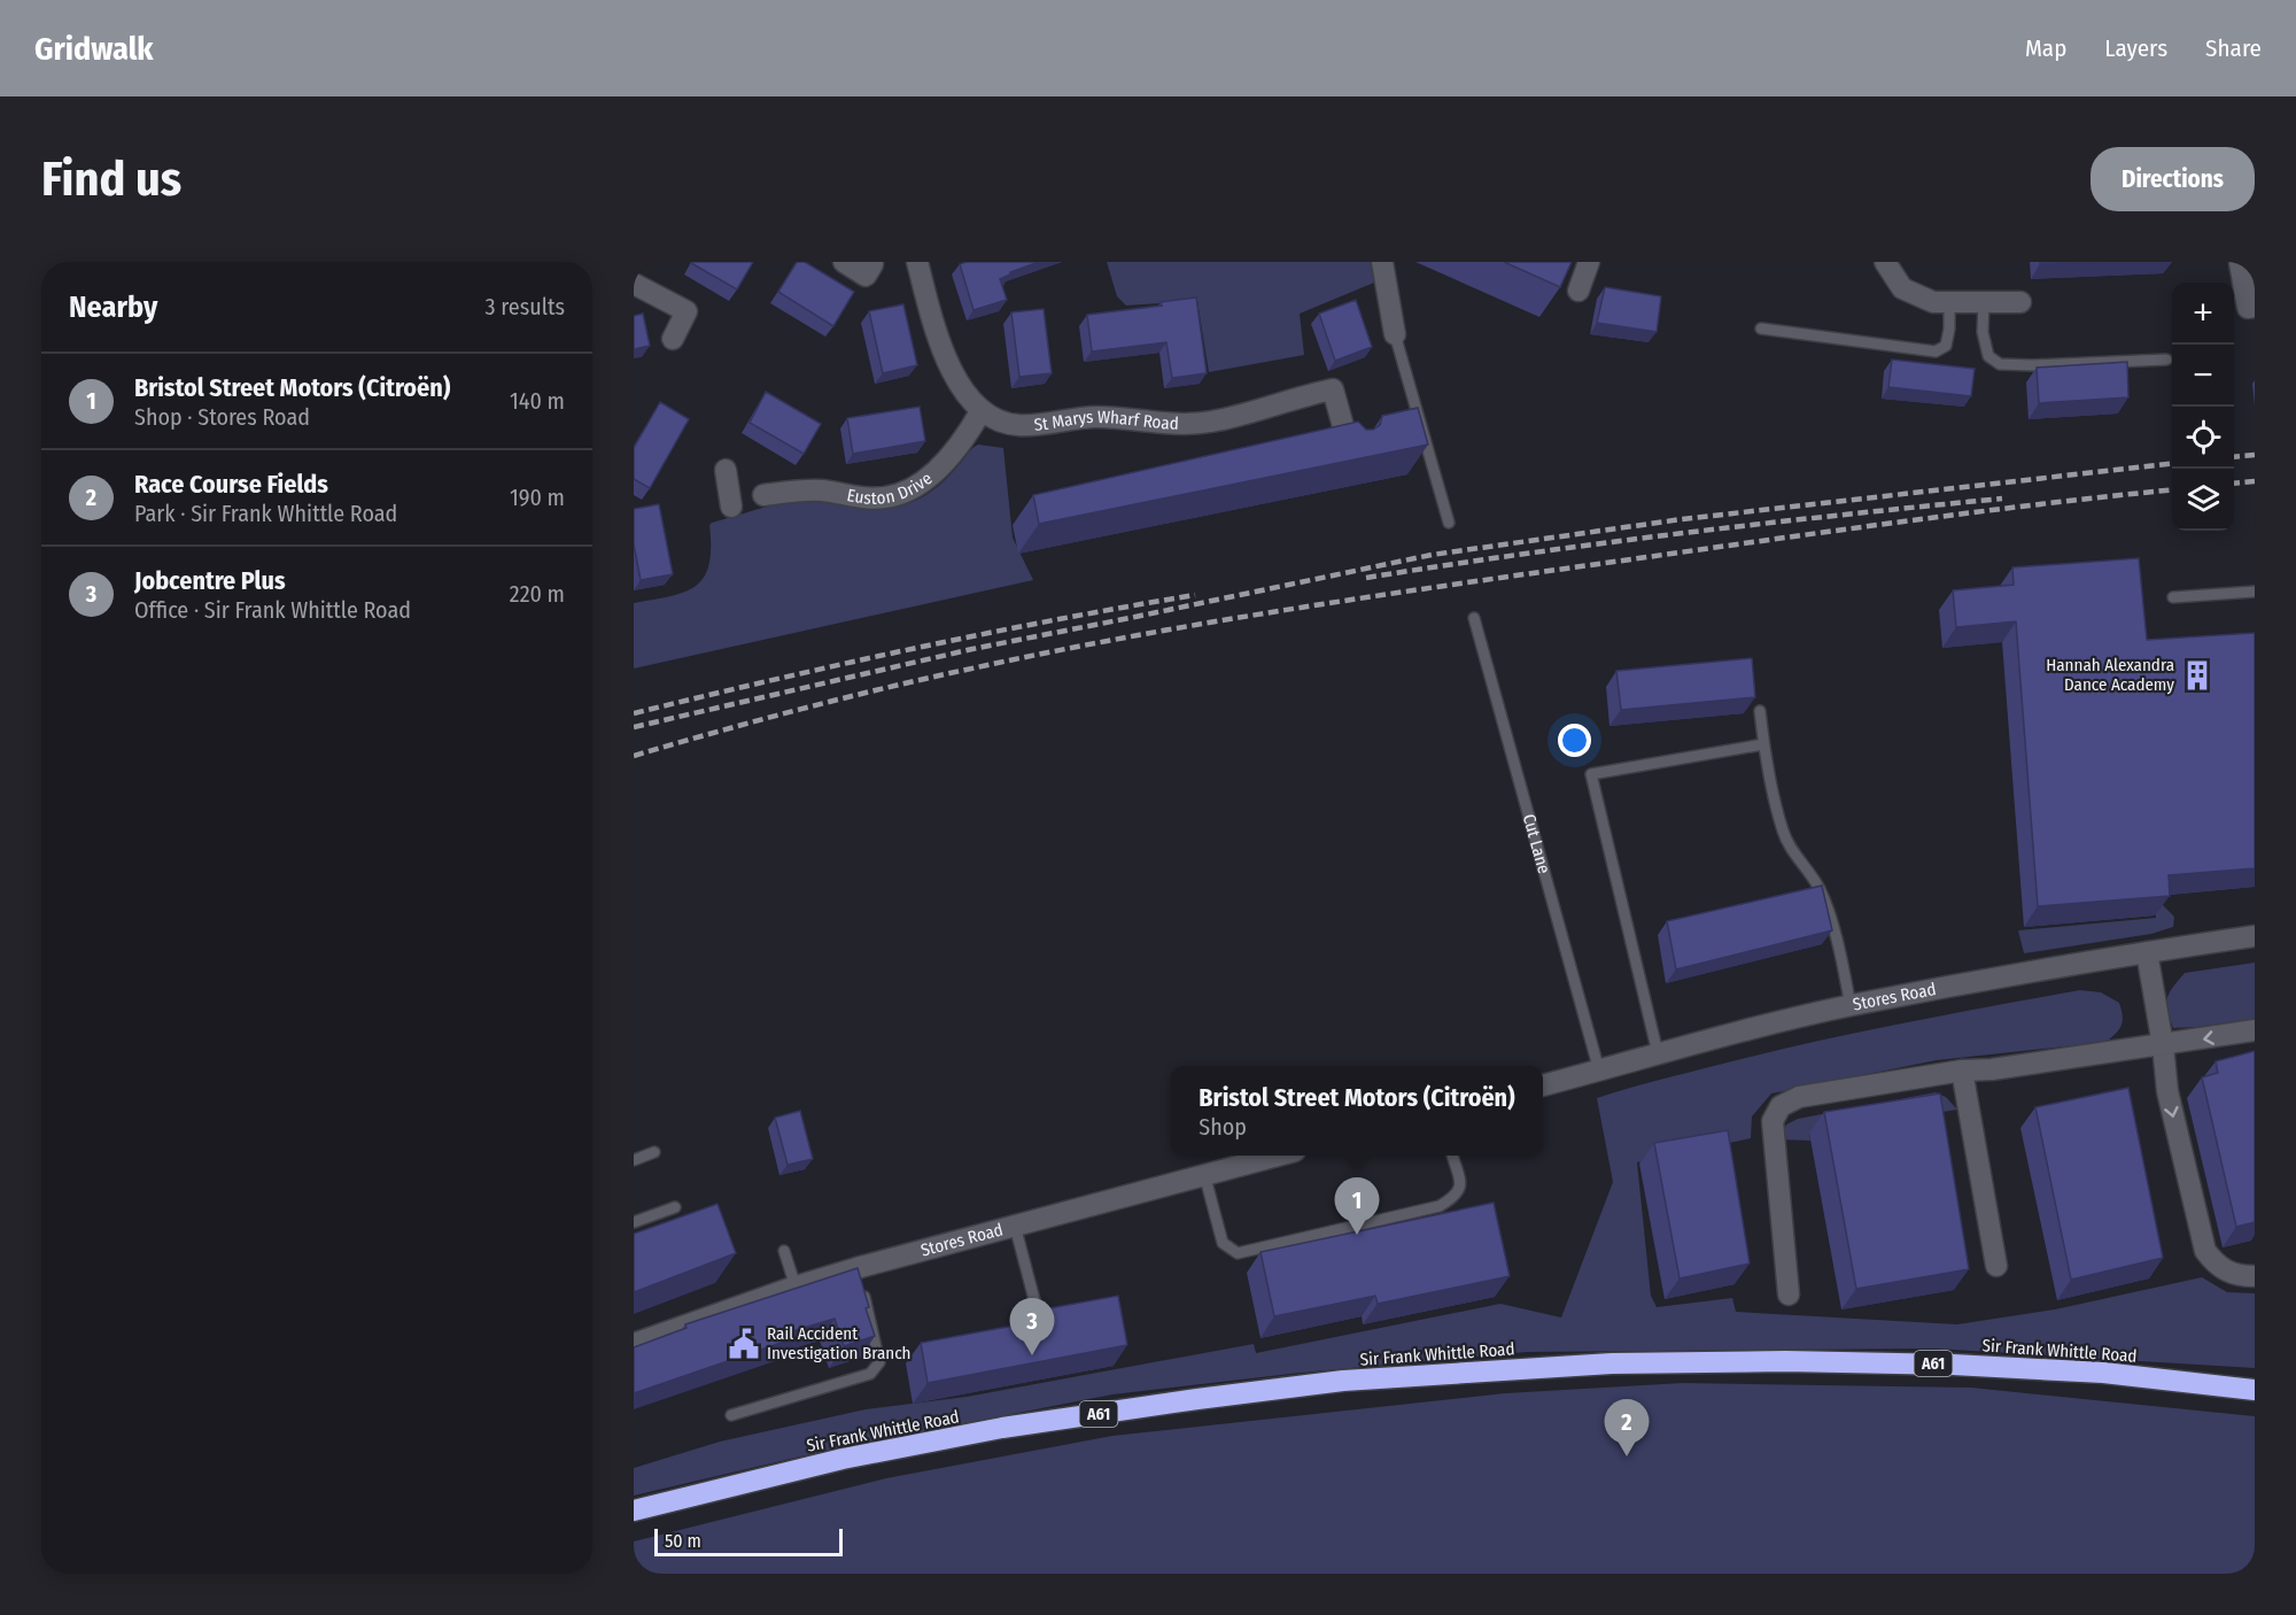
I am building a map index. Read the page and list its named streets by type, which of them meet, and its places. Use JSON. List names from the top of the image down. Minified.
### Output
{"streets":{"highway":["Sir Frank Whittle Road","A61"],"street":["St Marys Wharf Road","Euston Drive","Stores Road"],"lane":["Cut Lane"]},"crossings":[["St Marys Wharf Road","Euston Drive"],["Cut Lane","Stores Road"]],"places":{"building":["Hannah Alexandra Dance Academy"],"public building":["Rail Accident Investigation Branch"]},"scale_bar":"50 m","page":{"header":"Gridwalk","nav":["Map","Layers","Share"],"buttons":"Directions","title":"Find us","heading":["Nearby","3 results"],"map_buttons":["+","−"],"list":[{"mark":"1","name":"Bristol Street Motors (Citroën)","note":"Shop · Stores Road","value":"140 m"},{"mark":"2","name":"Race Course Fields","note":"Park · Sir Frank Whittle Road","value":"190 m"},{"mark":"3","name":"Jobcentre Plus","note":"Office · Sir Frank Whittle Road","value":"220 m"}],"popup":["Bristol Street Motors (Citroën)","Shop"],"pins":["1","3","2"],"scale":"50 m"}}
